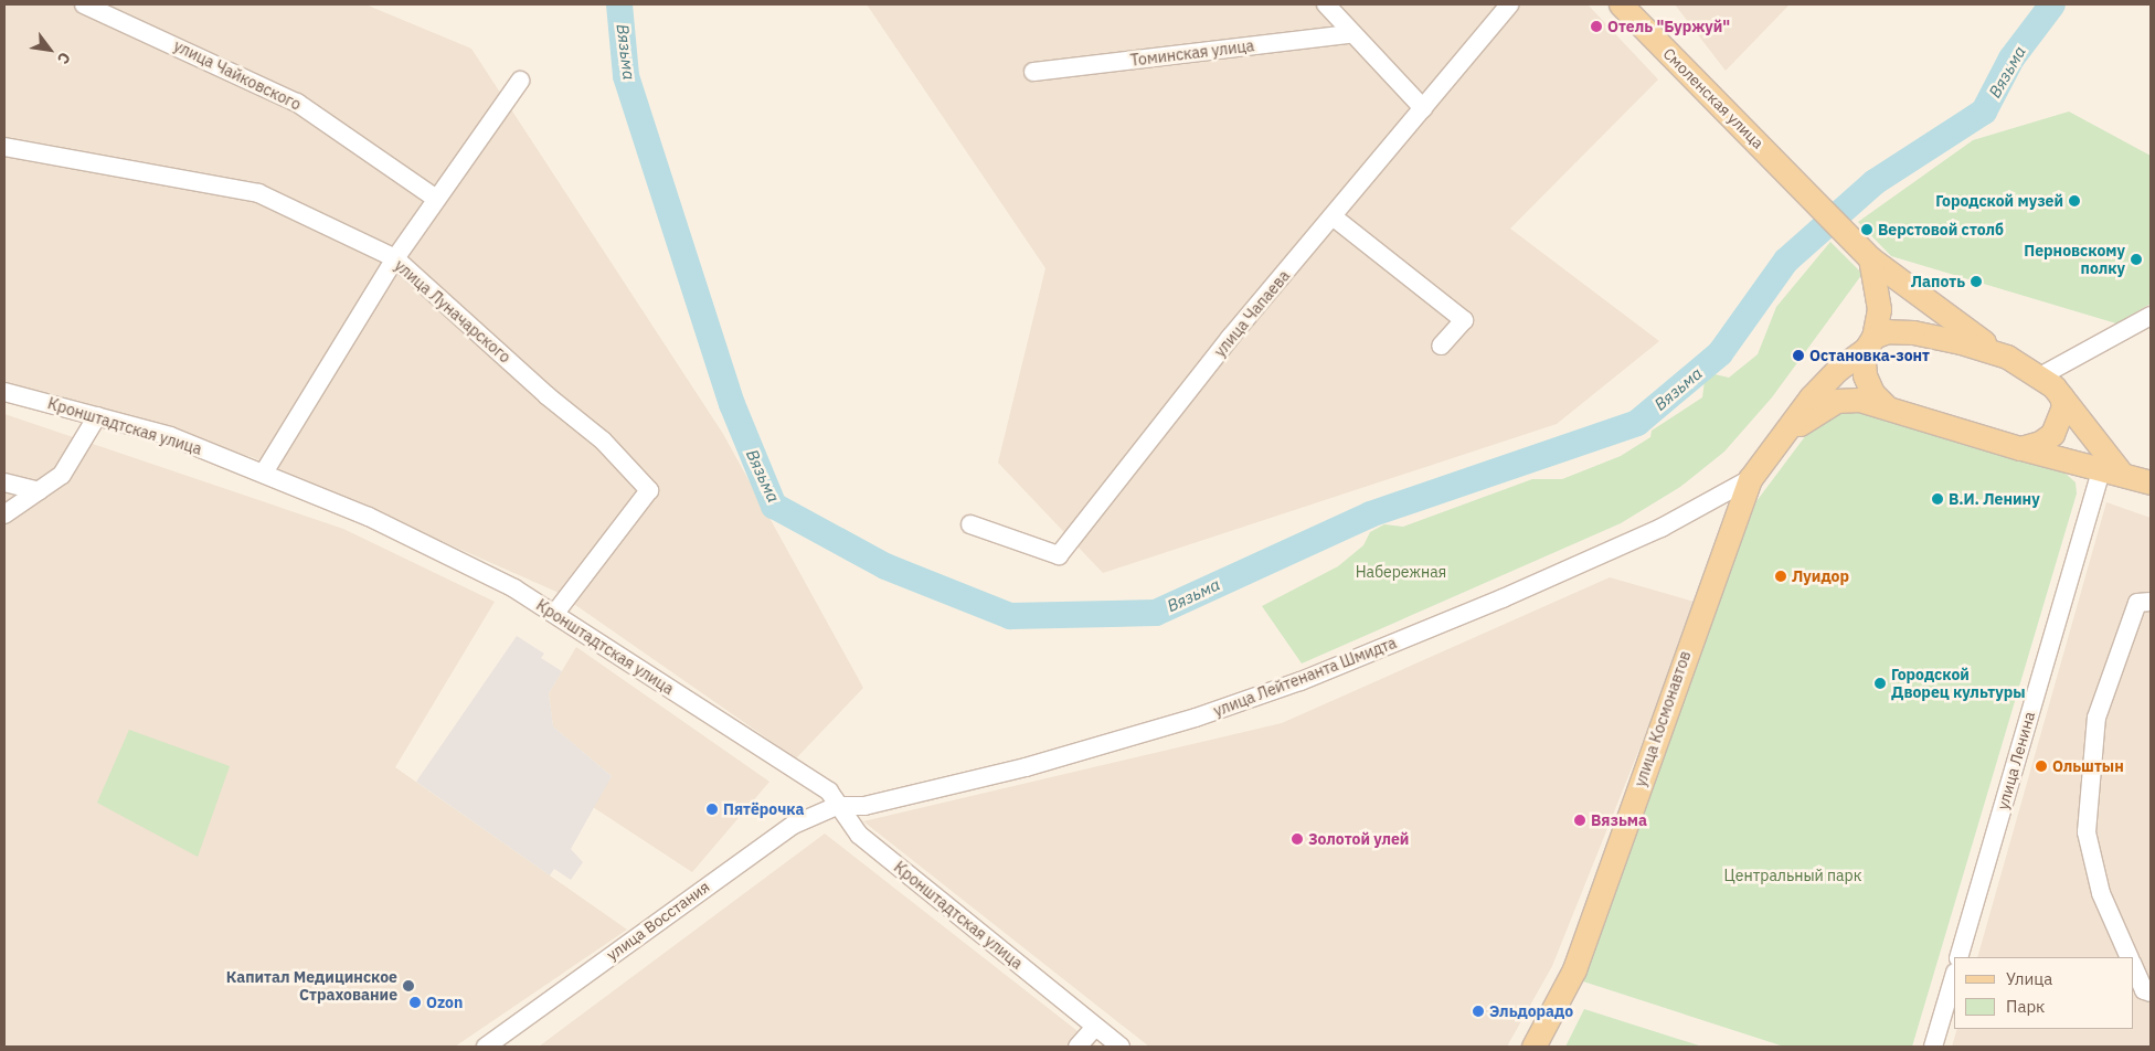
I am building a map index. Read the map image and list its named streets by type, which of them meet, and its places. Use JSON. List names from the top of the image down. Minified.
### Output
{"streets":{"main road":["Смоленская улица","улица Космонавтов"],"street":["Томинская улица","улица Чайковского","улица Луначарского","улица Чапаева","Кронштадтская улица","улица Лейтенанта Шмидта","улица Ленина","улица Восстания"]},"crossings":[["улица Луначарского","Кронштадтская улица"],["Кронштадтская улица","улица Лейтенанта Шмидта"],["Кронштадтская улица","улица Восстания"],["улица Лейтенанта Шмидта","улица Космонавтов"],["улица Лейтенанта Шмидта","улица Восстания"]],"water":["Вязьма"],"parks":["Набережная","Центральный парк"],"places":["Отель \"Буржуй\"","Городской музей","Верстовой столб","Перновскому полку","Лапоть","Остановка-зонт","В.И. Ленину","Луидор","Городской Дворец культуры","Ольштын","Пятёрочка","Вязьма","Золотой улей","Капитал Медицинское Страхование","Ozon","Эльдорадо"],"legend":["Улица","Парк"],"north":"bottom right"}
